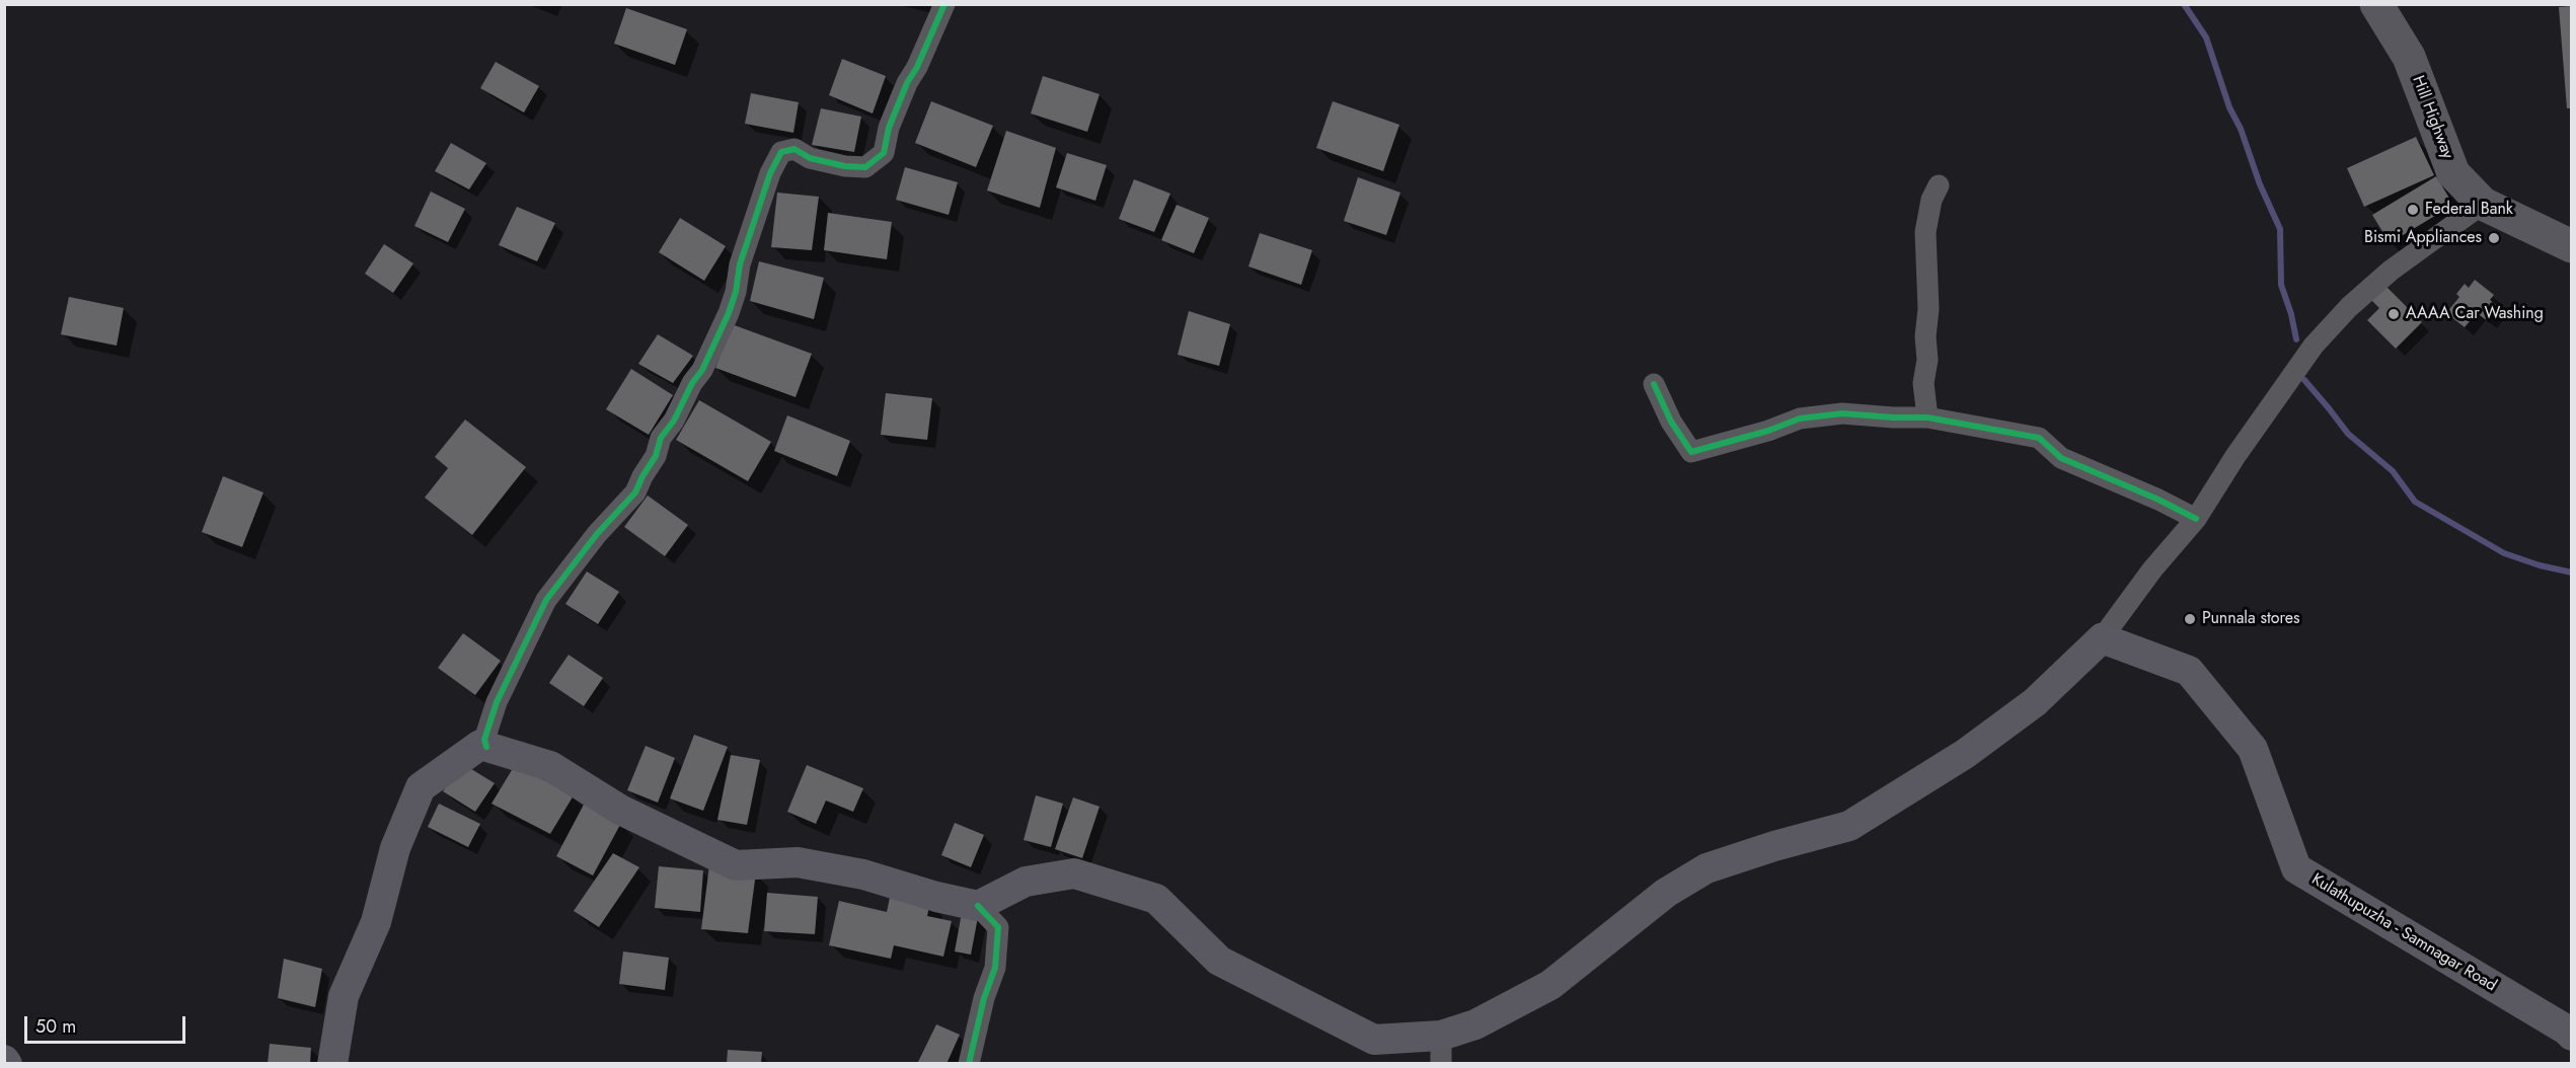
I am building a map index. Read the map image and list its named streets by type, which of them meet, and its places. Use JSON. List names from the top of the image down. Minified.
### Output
{"streets":{"main road":["Hill Highway","Kulathupuzha - Samnagar Road"]},"places":["Federal Bank","Bismi Appliances","AAAA Car Washing","Punnala stores"],"scale_bar":"50 m"}
